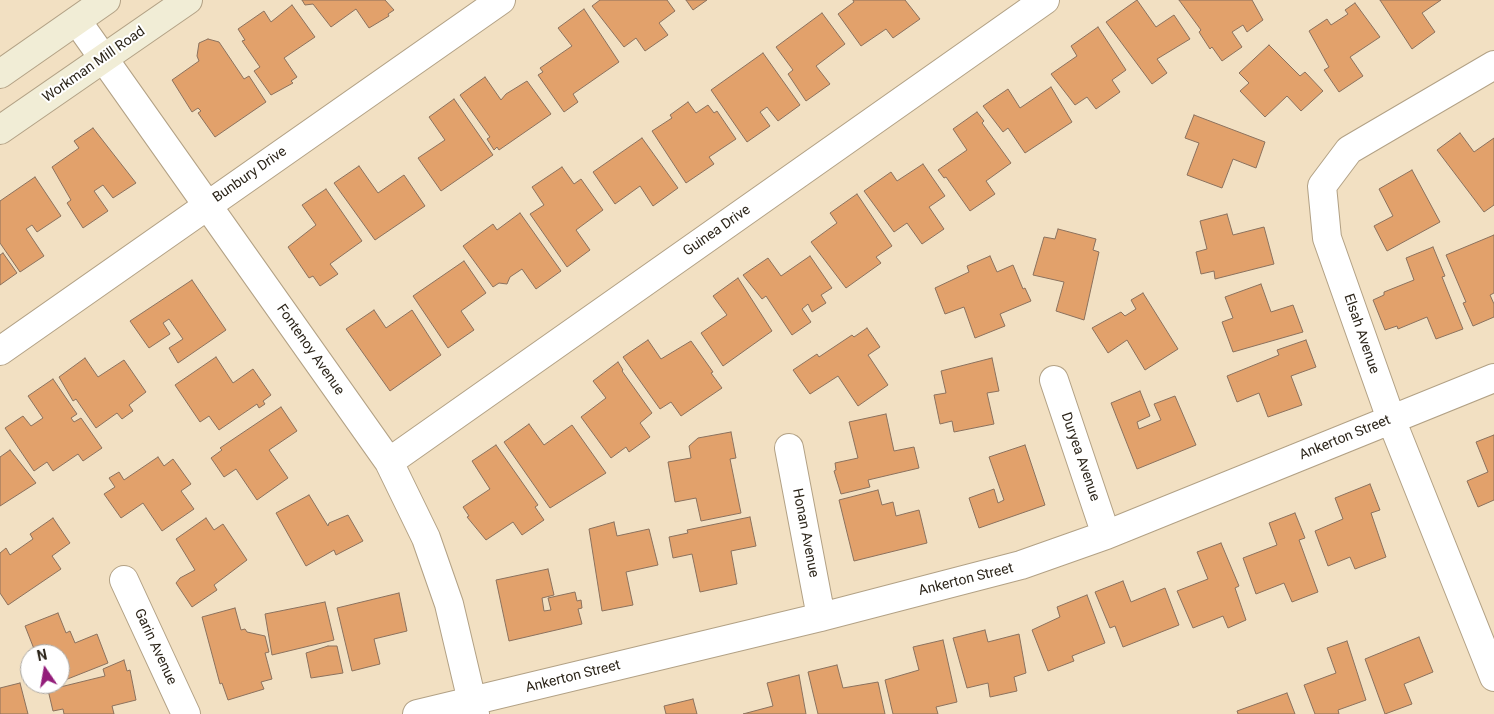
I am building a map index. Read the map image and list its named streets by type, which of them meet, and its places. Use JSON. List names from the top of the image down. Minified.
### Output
{"streets":{"main road":["Workman Mill Road"],"street":["Bunbury Drive","Guinea Drive","Elsah Avenue","Fontenoy Avenue","Ankerton Street","Duryea Avenue","Honan Avenue","Garin Avenue"]},"crossings":[["Workman Mill Road","Fontenoy Avenue"],["Bunbury Drive","Fontenoy Avenue"],["Guinea Drive","Fontenoy Avenue"],["Elsah Avenue","Ankerton Street"],["Fontenoy Avenue","Ankerton Street"],["Ankerton Street","Duryea Avenue"],["Ankerton Street","Honan Avenue"]],"north":"top"}
